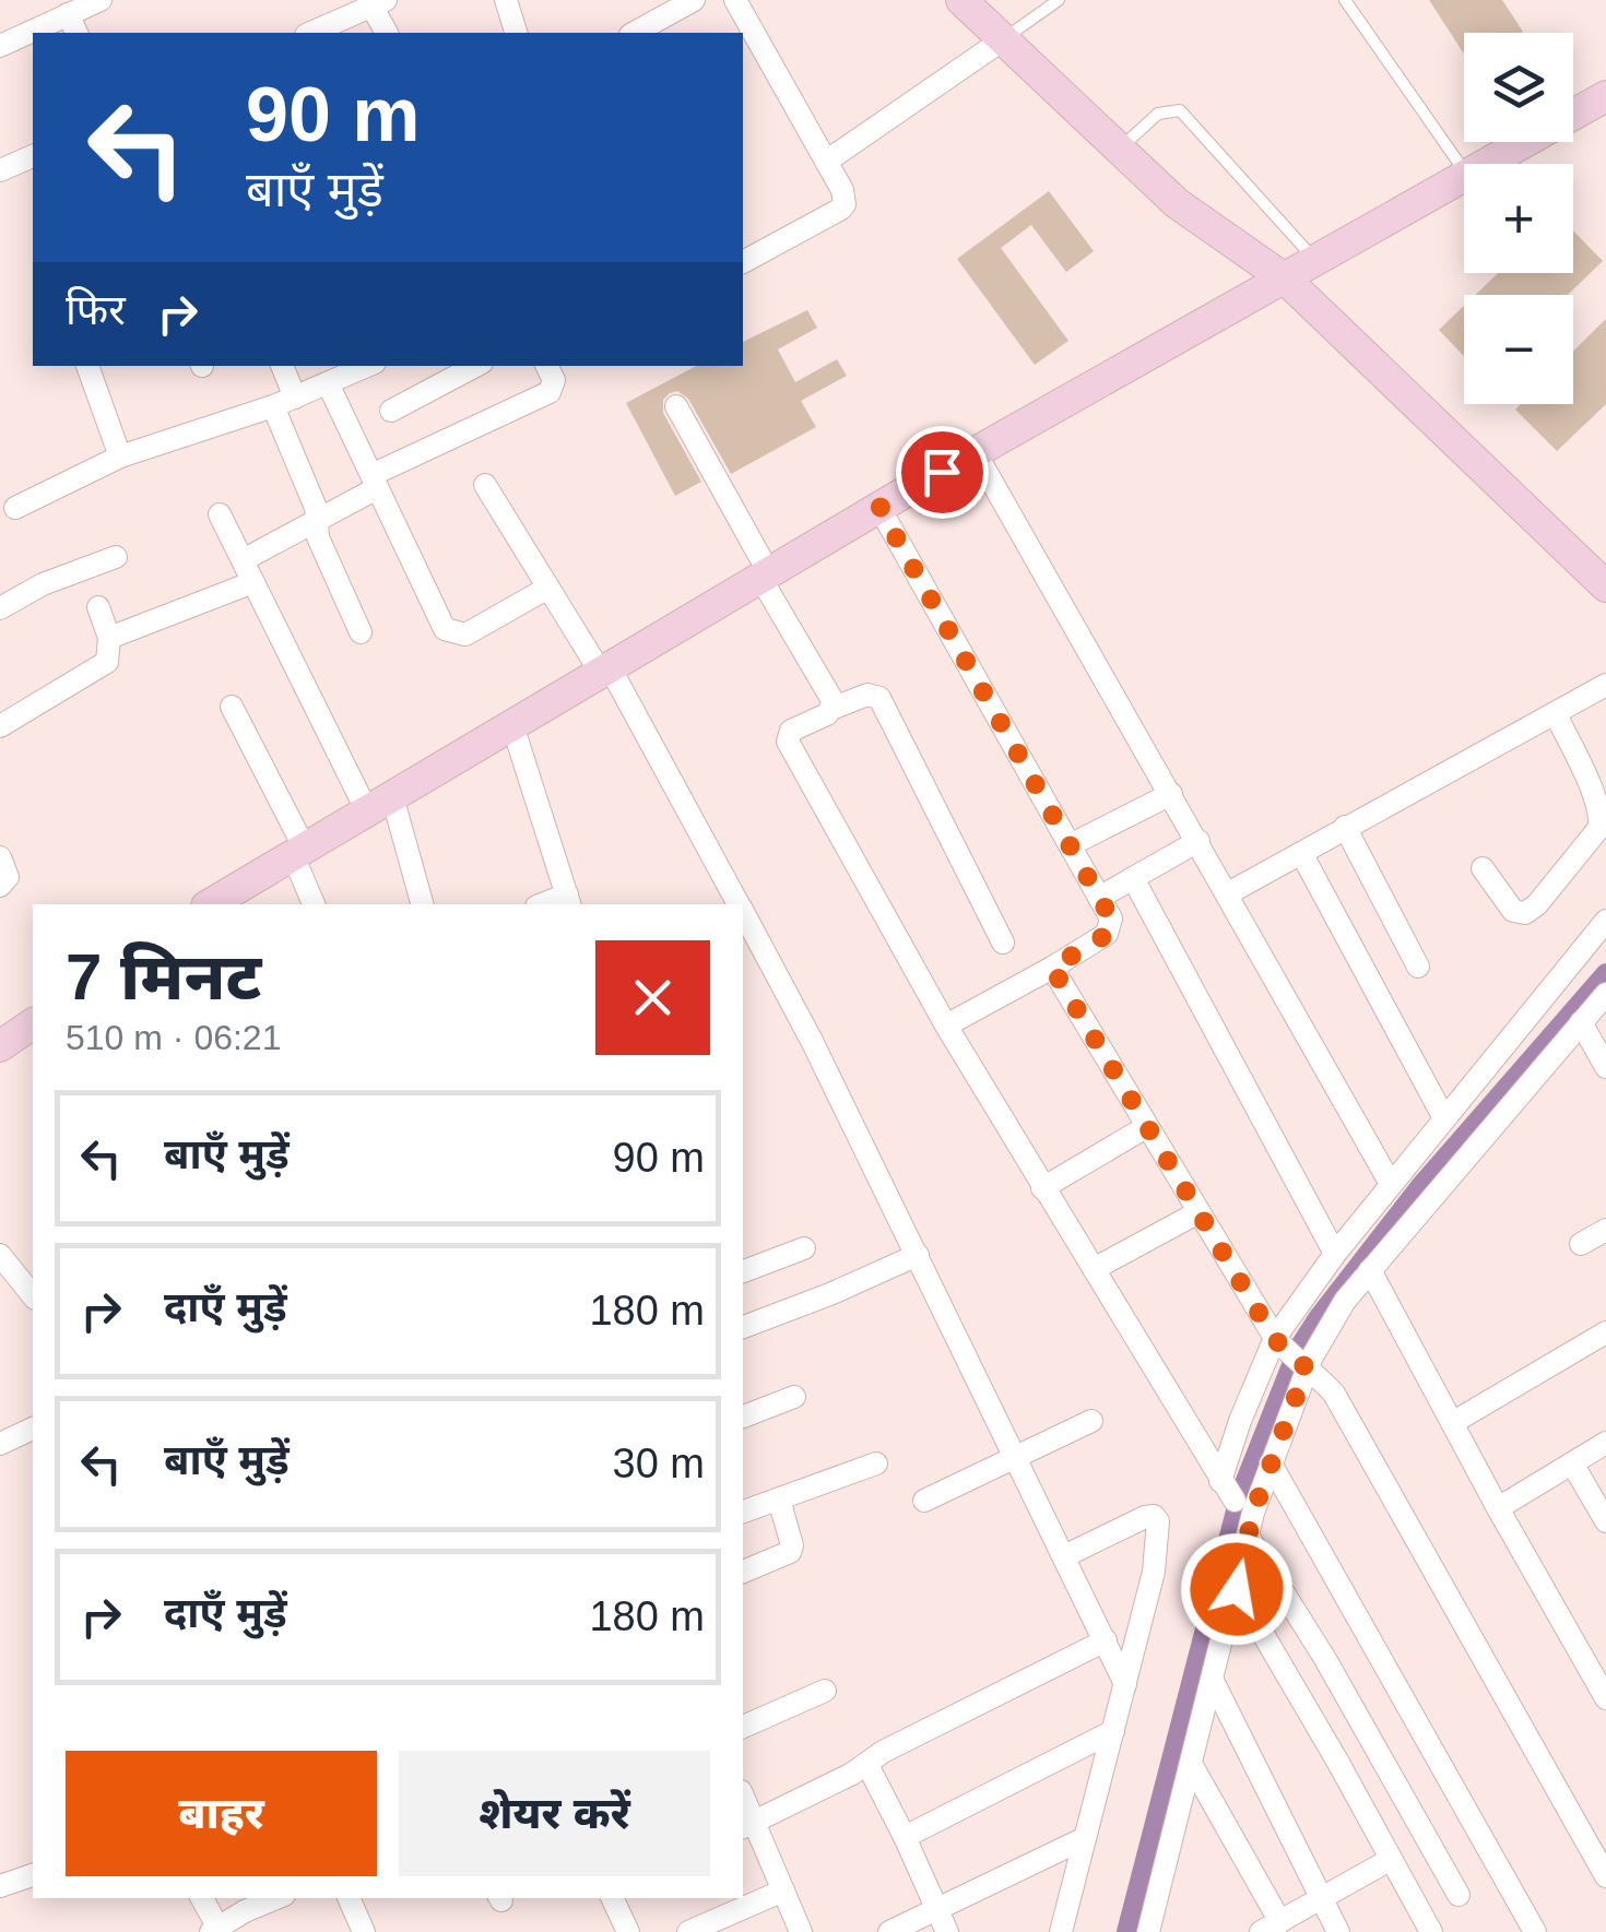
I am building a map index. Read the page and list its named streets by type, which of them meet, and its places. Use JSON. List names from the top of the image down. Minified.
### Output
{"page":{"map_buttons":["+","−"],"turn":["90 m","बाएँ मुड़ें"],"then":"फिर","heading":["7 मिनट","510 m · 06:21"],"list":[{"name":"बाएँ मुड़ें","value":"90 m"},{"name":"दाएँ मुड़ें","value":"180 m"},{"name":"बाएँ मुड़ें","value":"30 m"},{"name":"दाएँ मुड़ें","value":"180 m"}],"buttons":["बाहर","शेयर करें"]}}
